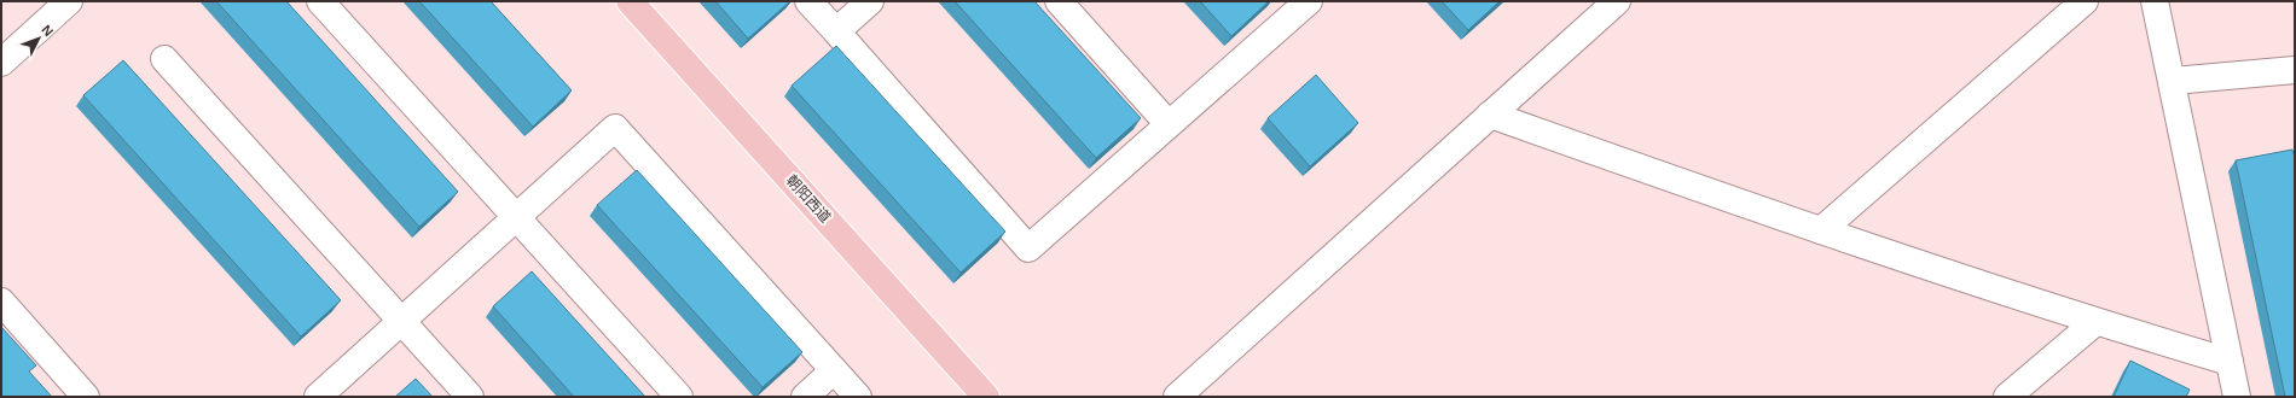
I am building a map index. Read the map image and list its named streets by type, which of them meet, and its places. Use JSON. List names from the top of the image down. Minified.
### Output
{"streets":{"main road":["朝阳西道"]},"north":"top right"}
